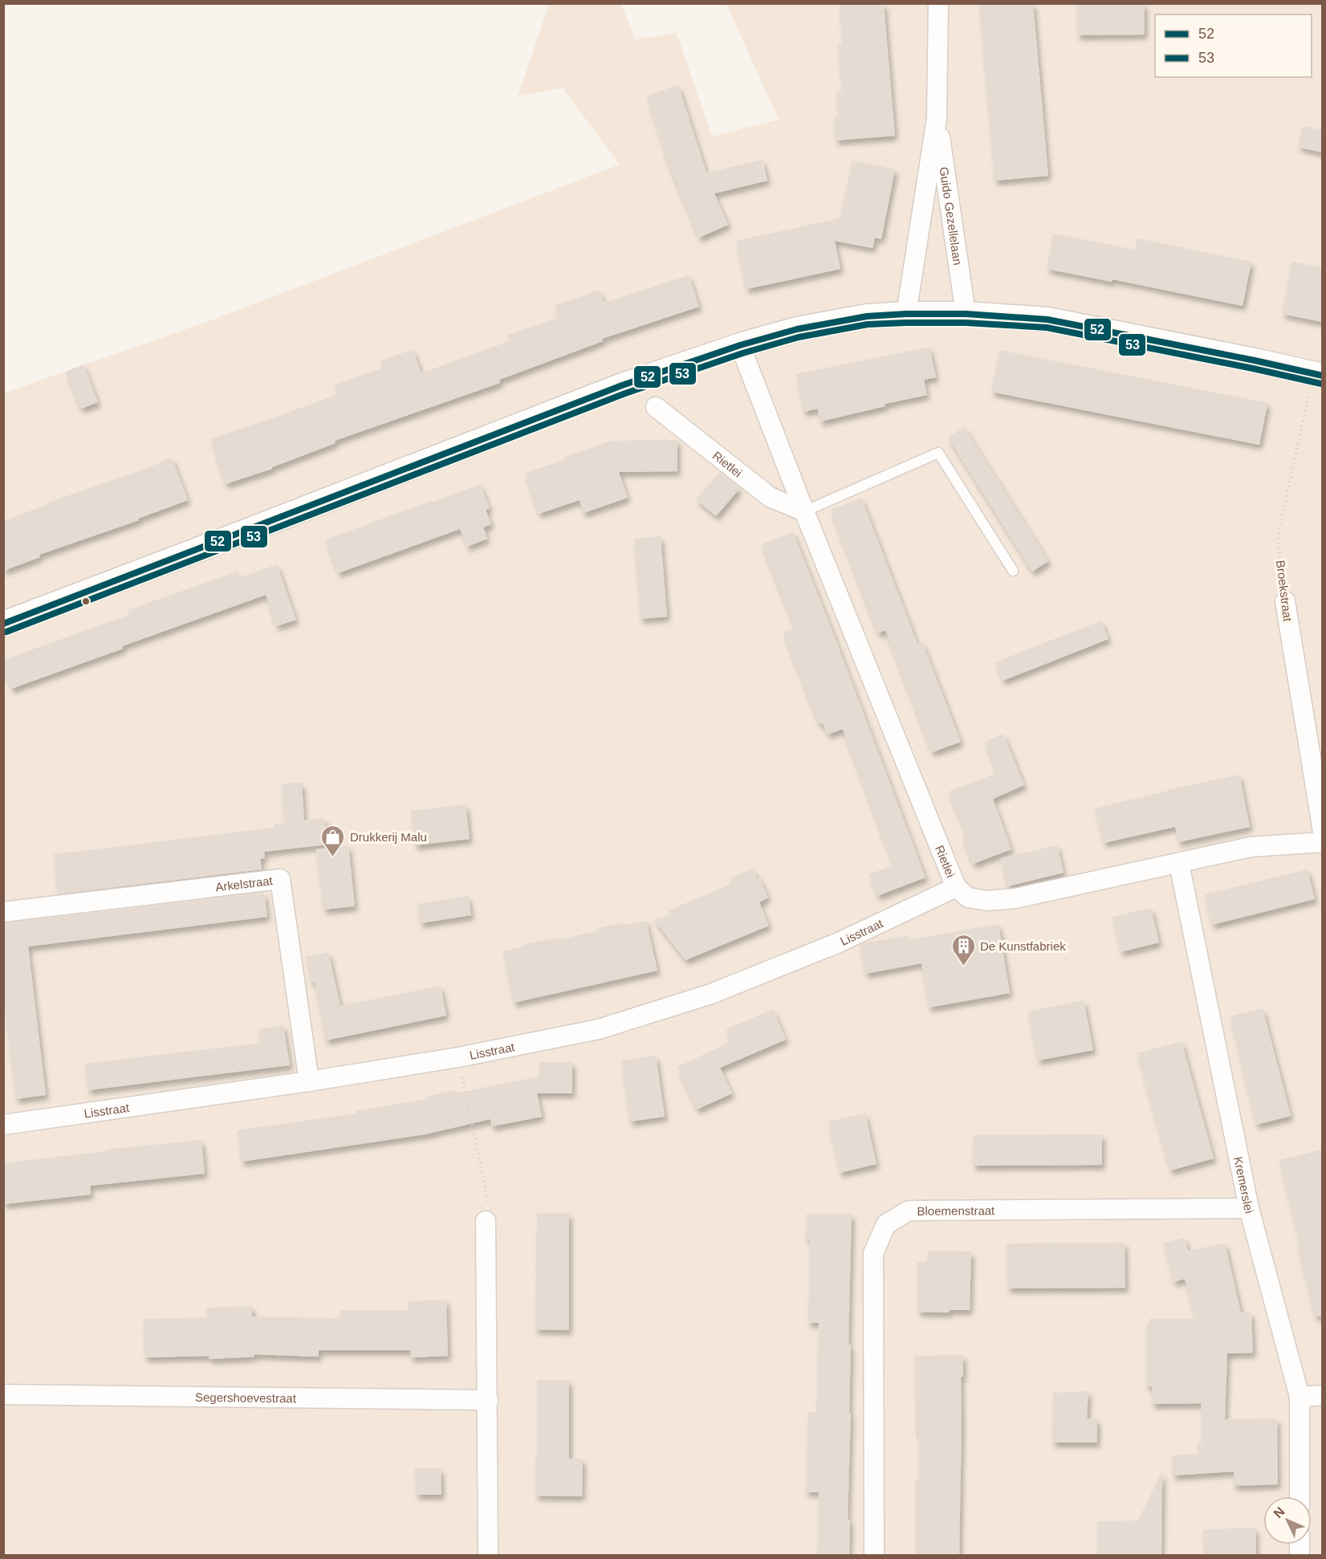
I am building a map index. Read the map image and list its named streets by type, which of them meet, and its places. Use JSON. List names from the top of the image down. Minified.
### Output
{"streets":{"street":["Guido Gezellelaan","Rietlei","Broekstraat","Arkelstraat","Lisstraat","Kremerslei","Bloemenstraat","Segershoevestraat"]},"crossings":[["Rietlei","Lisstraat"],["Rietlei","Kremerslei"],["Arkelstraat","Lisstraat"],["Kremerslei","Bloemenstraat"]],"places":{"shop":["Drukkerij Malu"],"building":["De Kunstfabriek"]},"lines":["transit line 52","transit line 53"],"legend":["52","53"],"north":"top left"}
